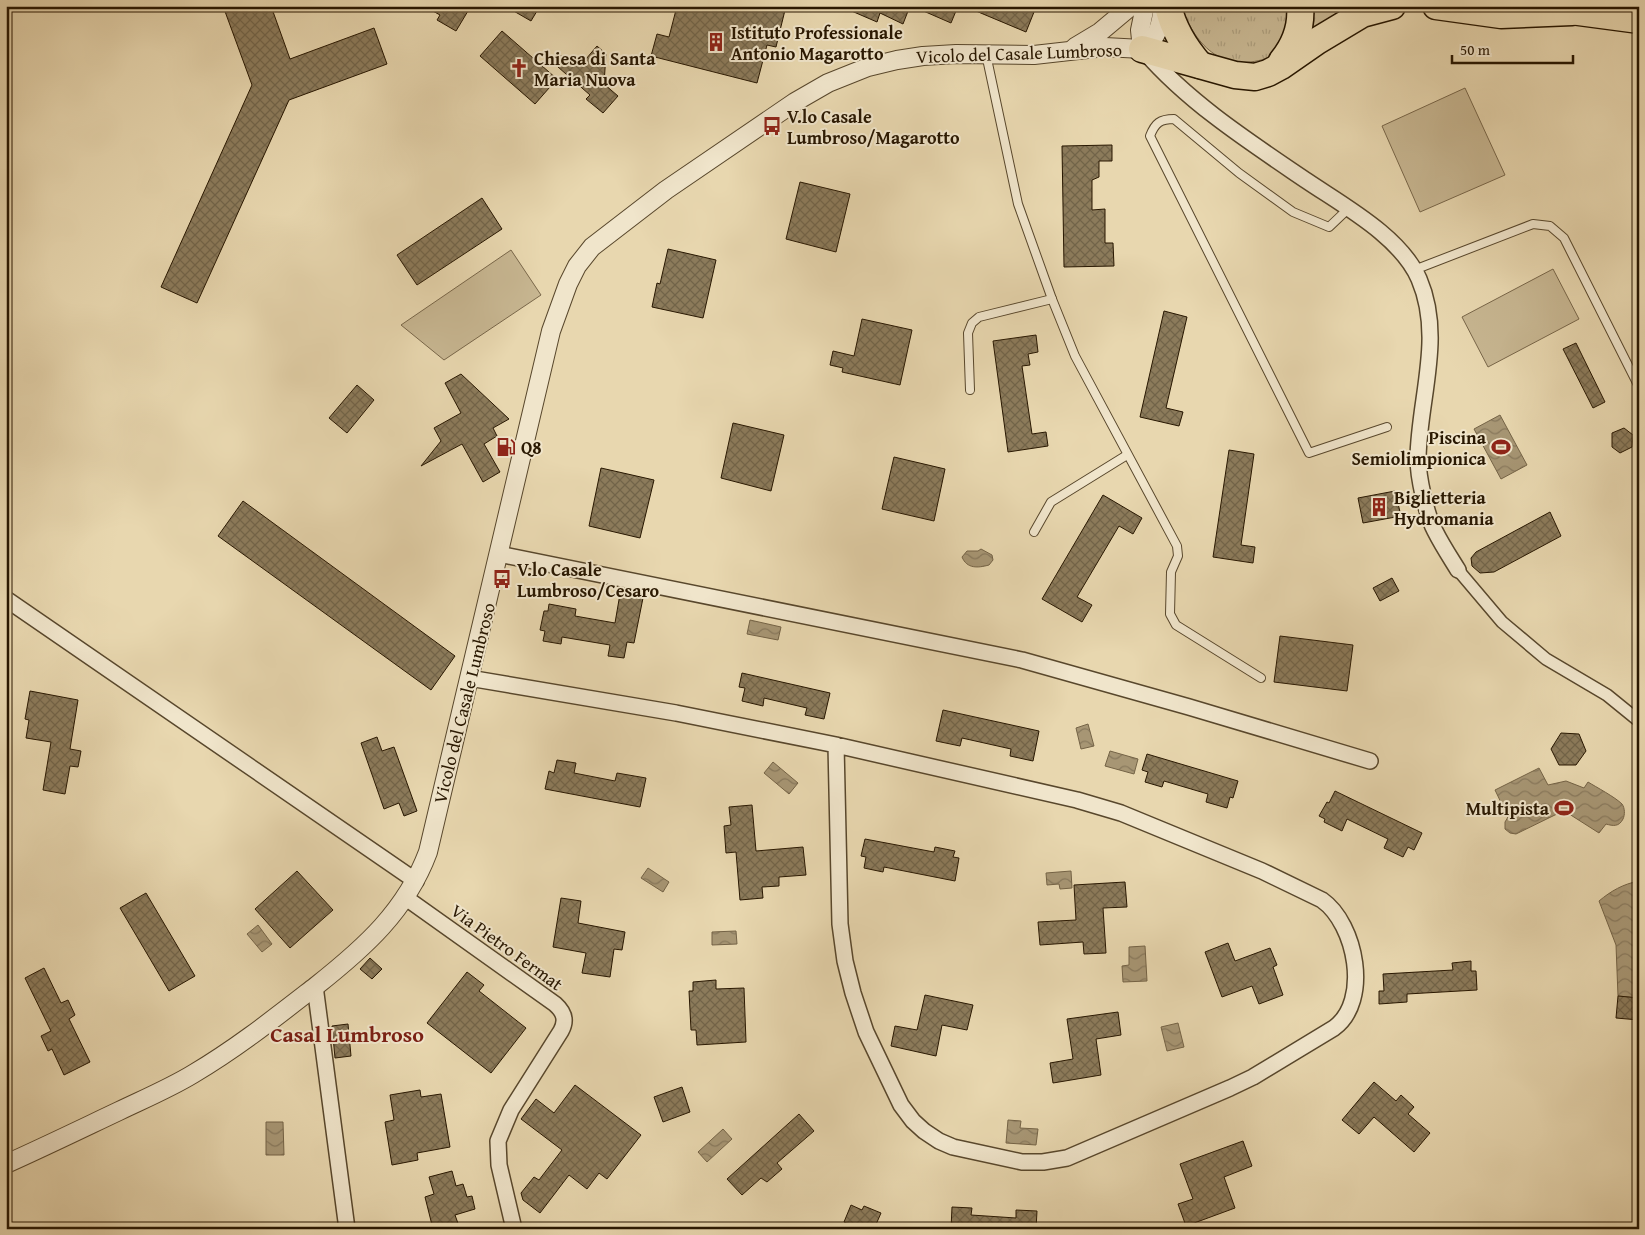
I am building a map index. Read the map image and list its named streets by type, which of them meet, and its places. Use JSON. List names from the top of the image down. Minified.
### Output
{"streets":{"street":["Vicolo del Casale Lumbroso","Via Pietro Fermat"]},"crossings":[["Vicolo del Casale Lumbroso","Via Pietro Fermat"]],"districts":["Casal Lumbroso"],"places":{"building":["Istituto Professionale Antonio Magarotto","Biglietteria Hydromania"],"church":["Chiesa di Santa Maria Nuova"],"bus stop":["V.lo Casale Lumbroso/Magarotto","V.lo Casale Lumbroso/Cesaro"],"fuel station":["Q8"],"sports":["Piscina Semiolimpionica","Multipista"]},"scale_bar":"50 m"}
